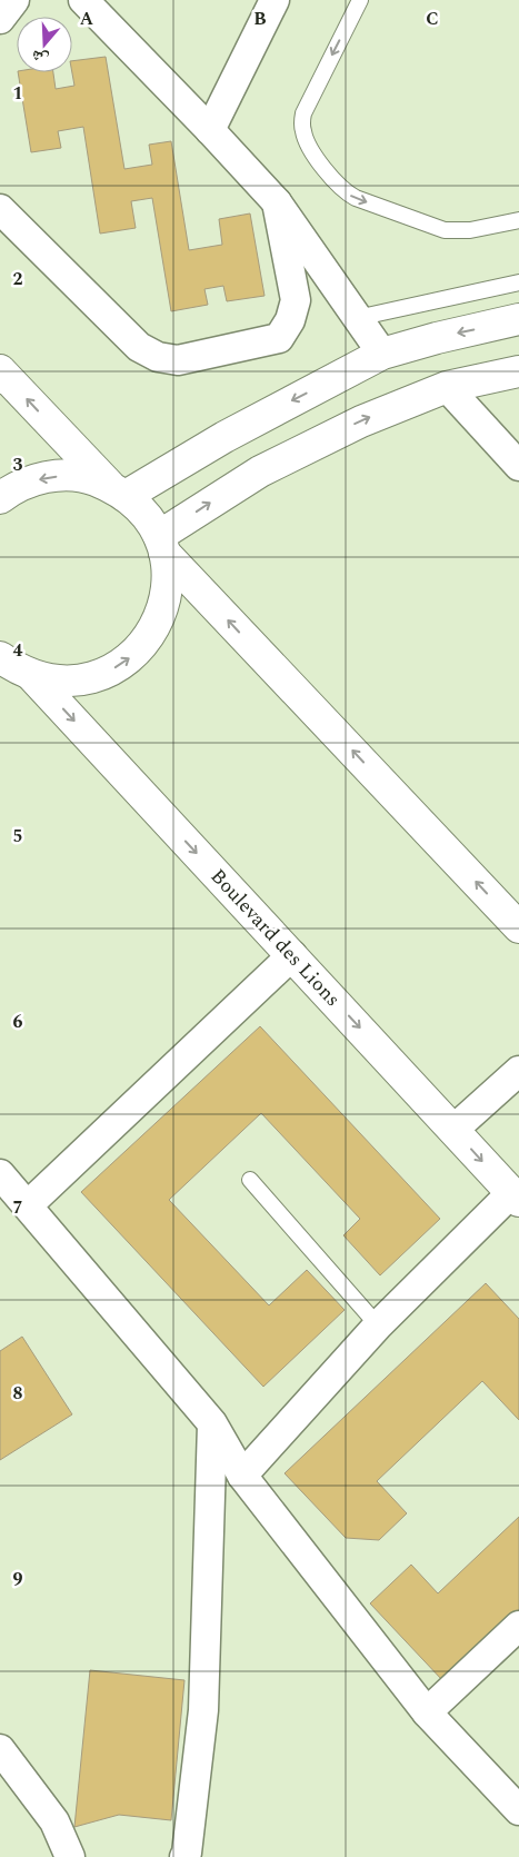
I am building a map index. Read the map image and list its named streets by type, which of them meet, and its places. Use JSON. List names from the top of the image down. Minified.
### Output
{"streets":{"main road":["Boulevard des Lions"]},"north":"bottom","grid":{"columns":["A","B","C"],"rows":["1","2","3","4","5","6","7","8","9"]}}
